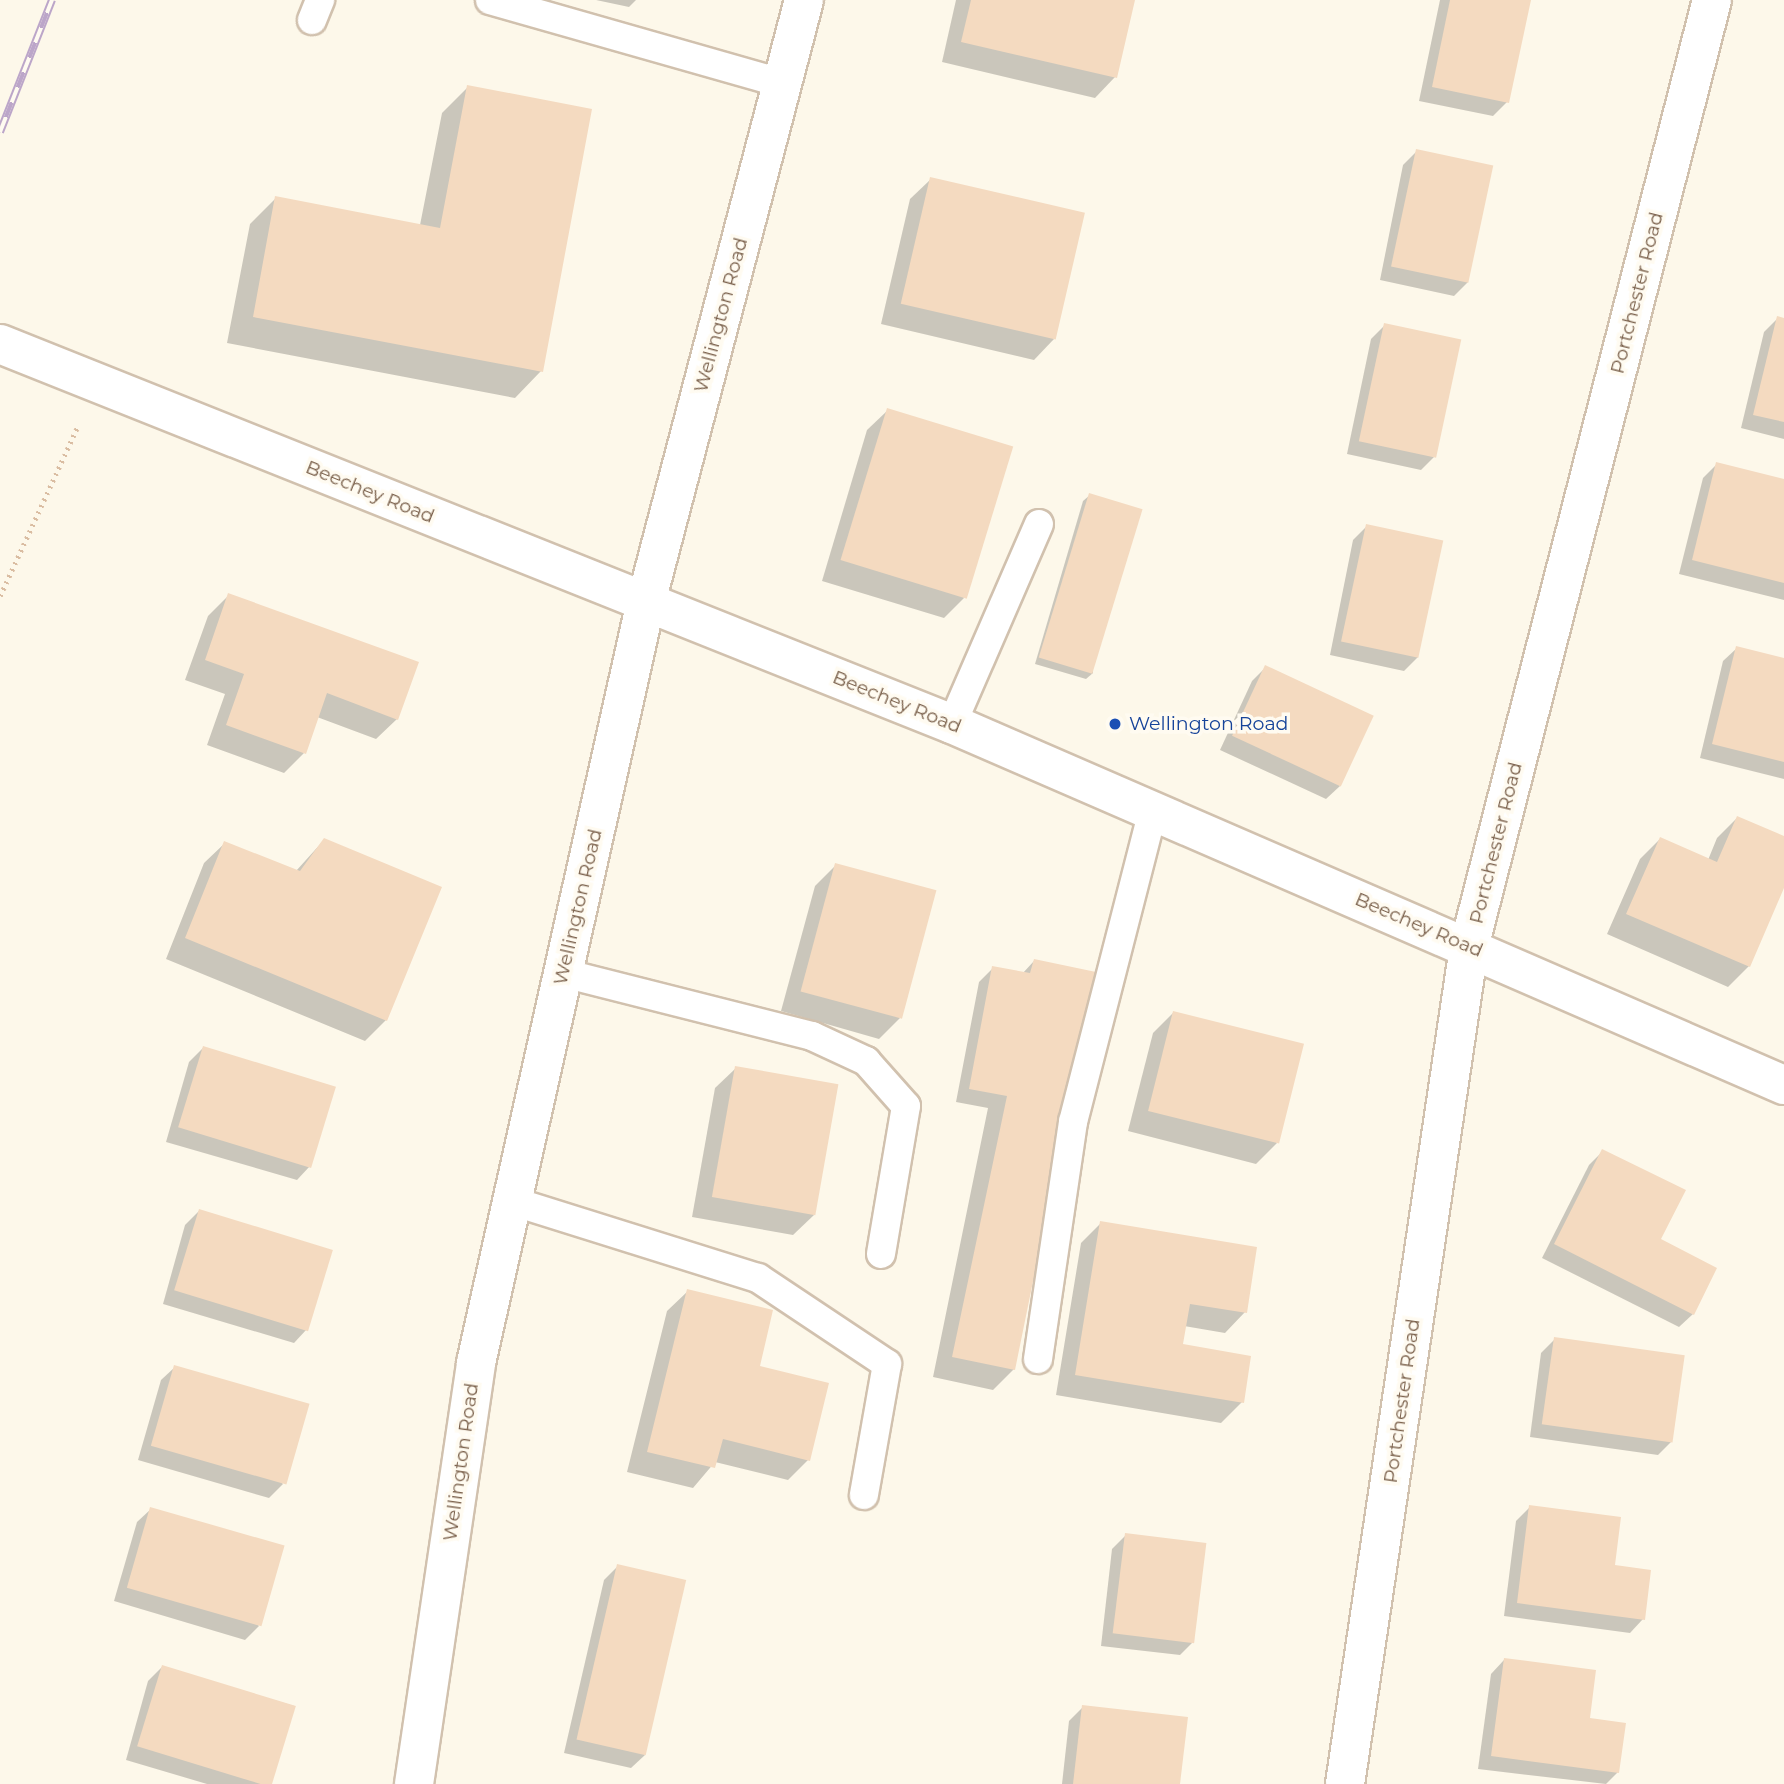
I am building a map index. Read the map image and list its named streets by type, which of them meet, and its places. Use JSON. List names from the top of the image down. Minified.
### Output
{"streets":{"street":["Portchester Road","Wellington Road","Beechey Road"]},"crossings":[["Portchester Road","Beechey Road"],["Wellington Road","Beechey Road"]],"places":["Wellington Road"]}
